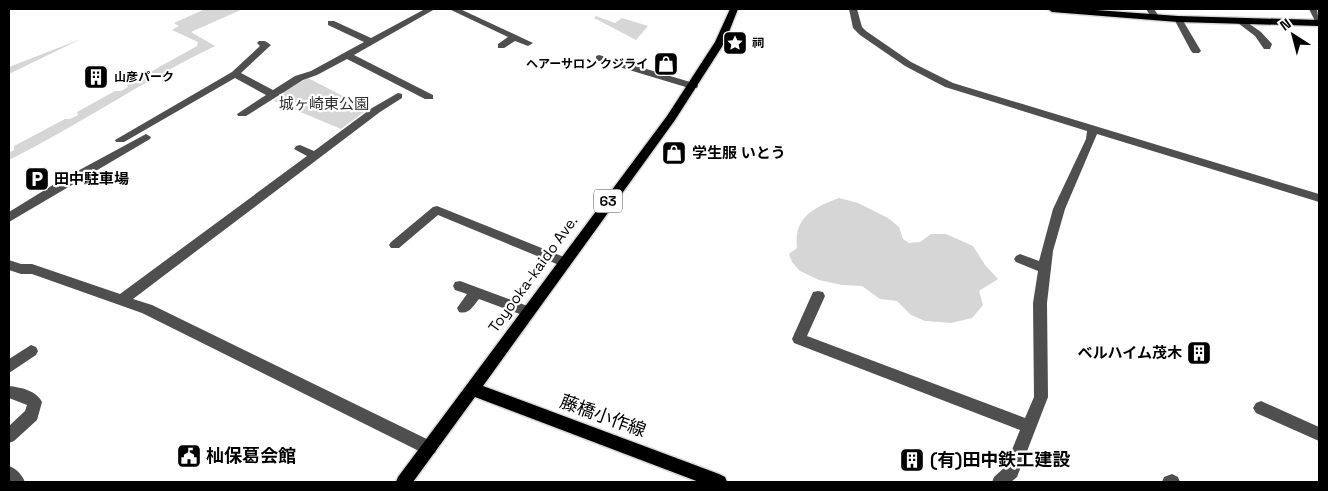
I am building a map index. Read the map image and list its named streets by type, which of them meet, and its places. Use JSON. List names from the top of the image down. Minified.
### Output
{"streets":{"main road":["63","Toyooka-kaido Ave.","藤橋小作線"]},"crossings":[["Toyooka-kaido Ave.","藤橋小作線"]],"parks":["城ヶ崎東公園"],"places":{"place":["祠"],"shop":["ヘアーサロン クジライ","学生服 いとう"],"building":["山彦パーク","ベルハイム茂木","(有)田中鉄工建設"],"parking":["田中駐車場"],"public building":["杣保葛会館"]},"north":"top left"}
